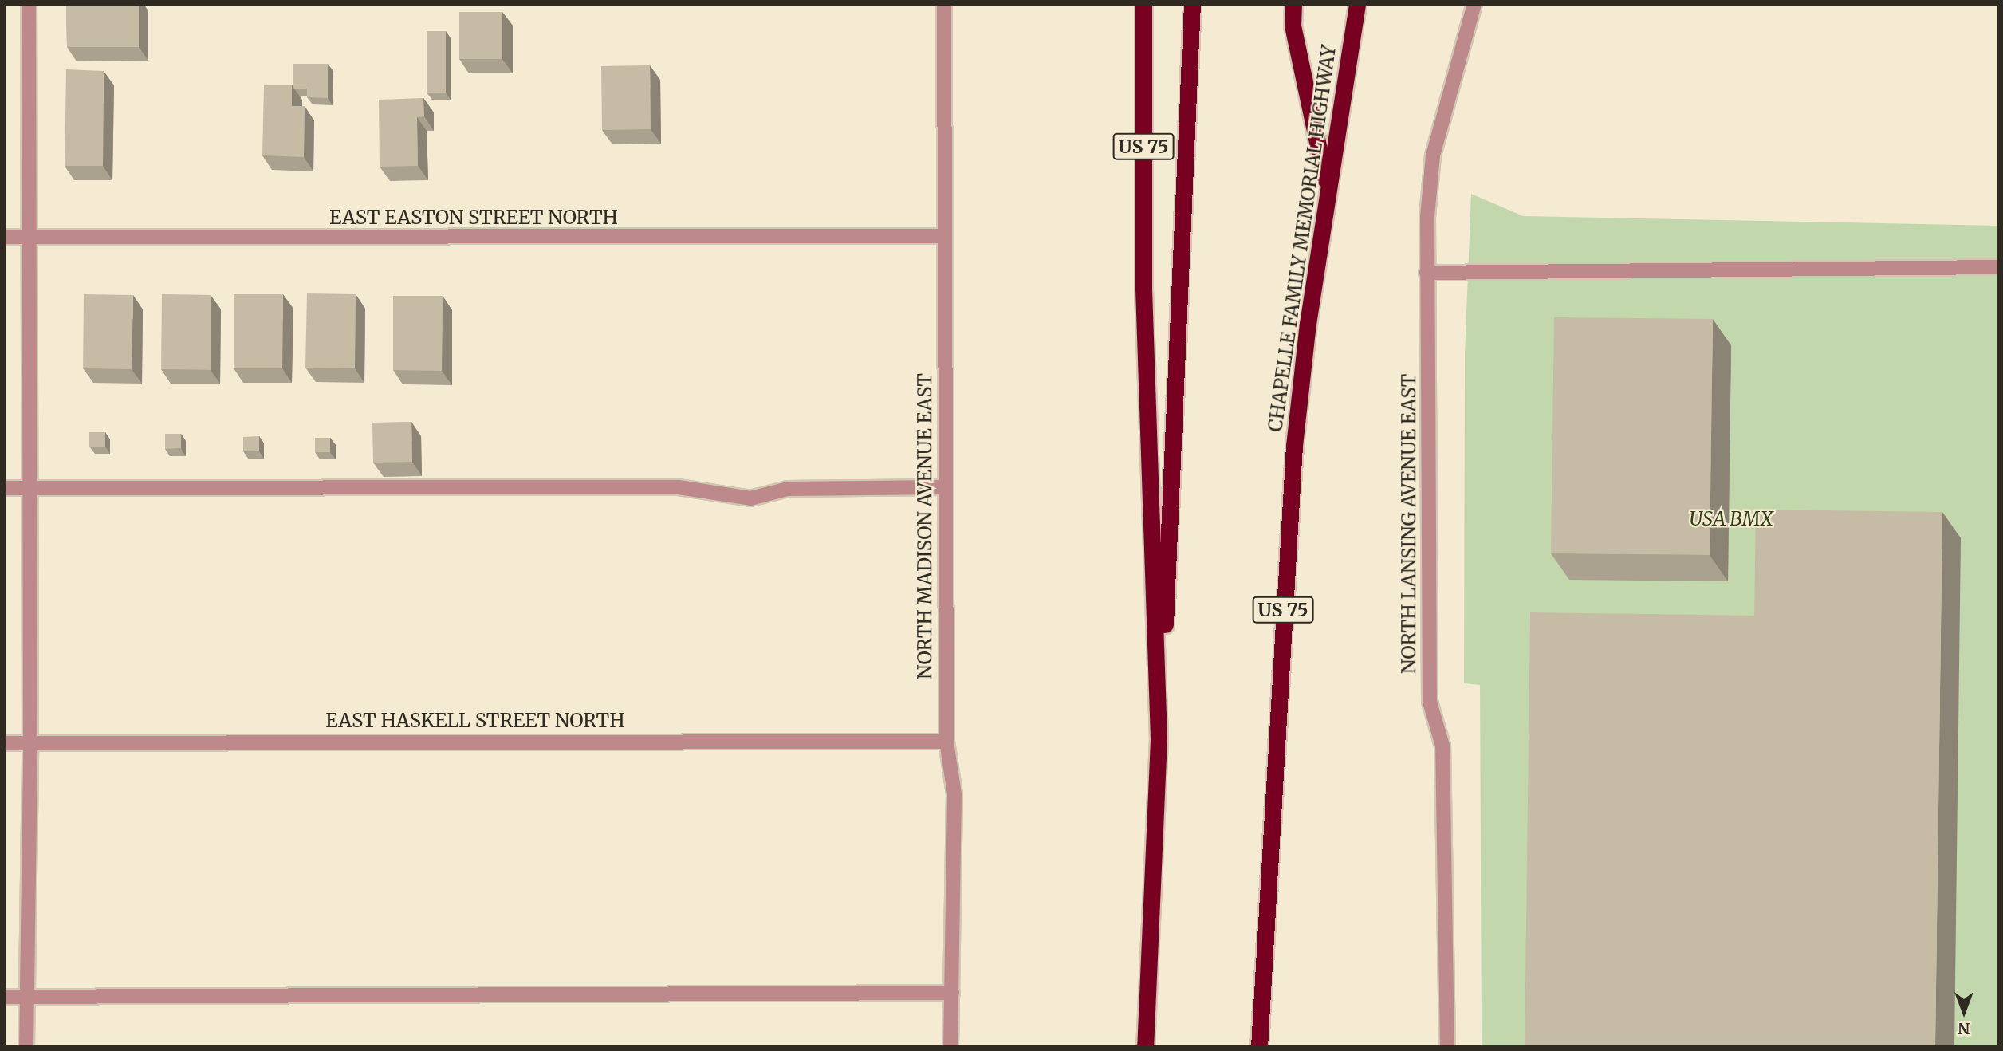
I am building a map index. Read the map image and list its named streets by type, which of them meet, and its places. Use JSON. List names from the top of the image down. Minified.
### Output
{"streets":{"highway":["US 75","CHAPELLE FAMILY MEMORIAL HIGHWAY"],"street":["EAST EASTON STREET NORTH","NORTH LANSING AVENUE EAST","NORTH MADISON AVENUE EAST","EAST HASKELL STREET NORTH"]},"crossings":[["EAST EASTON STREET NORTH","NORTH MADISON AVENUE EAST"],["NORTH MADISON AVENUE EAST","EAST HASKELL STREET NORTH"]],"parks":["USA BMX"],"north":"bottom"}
